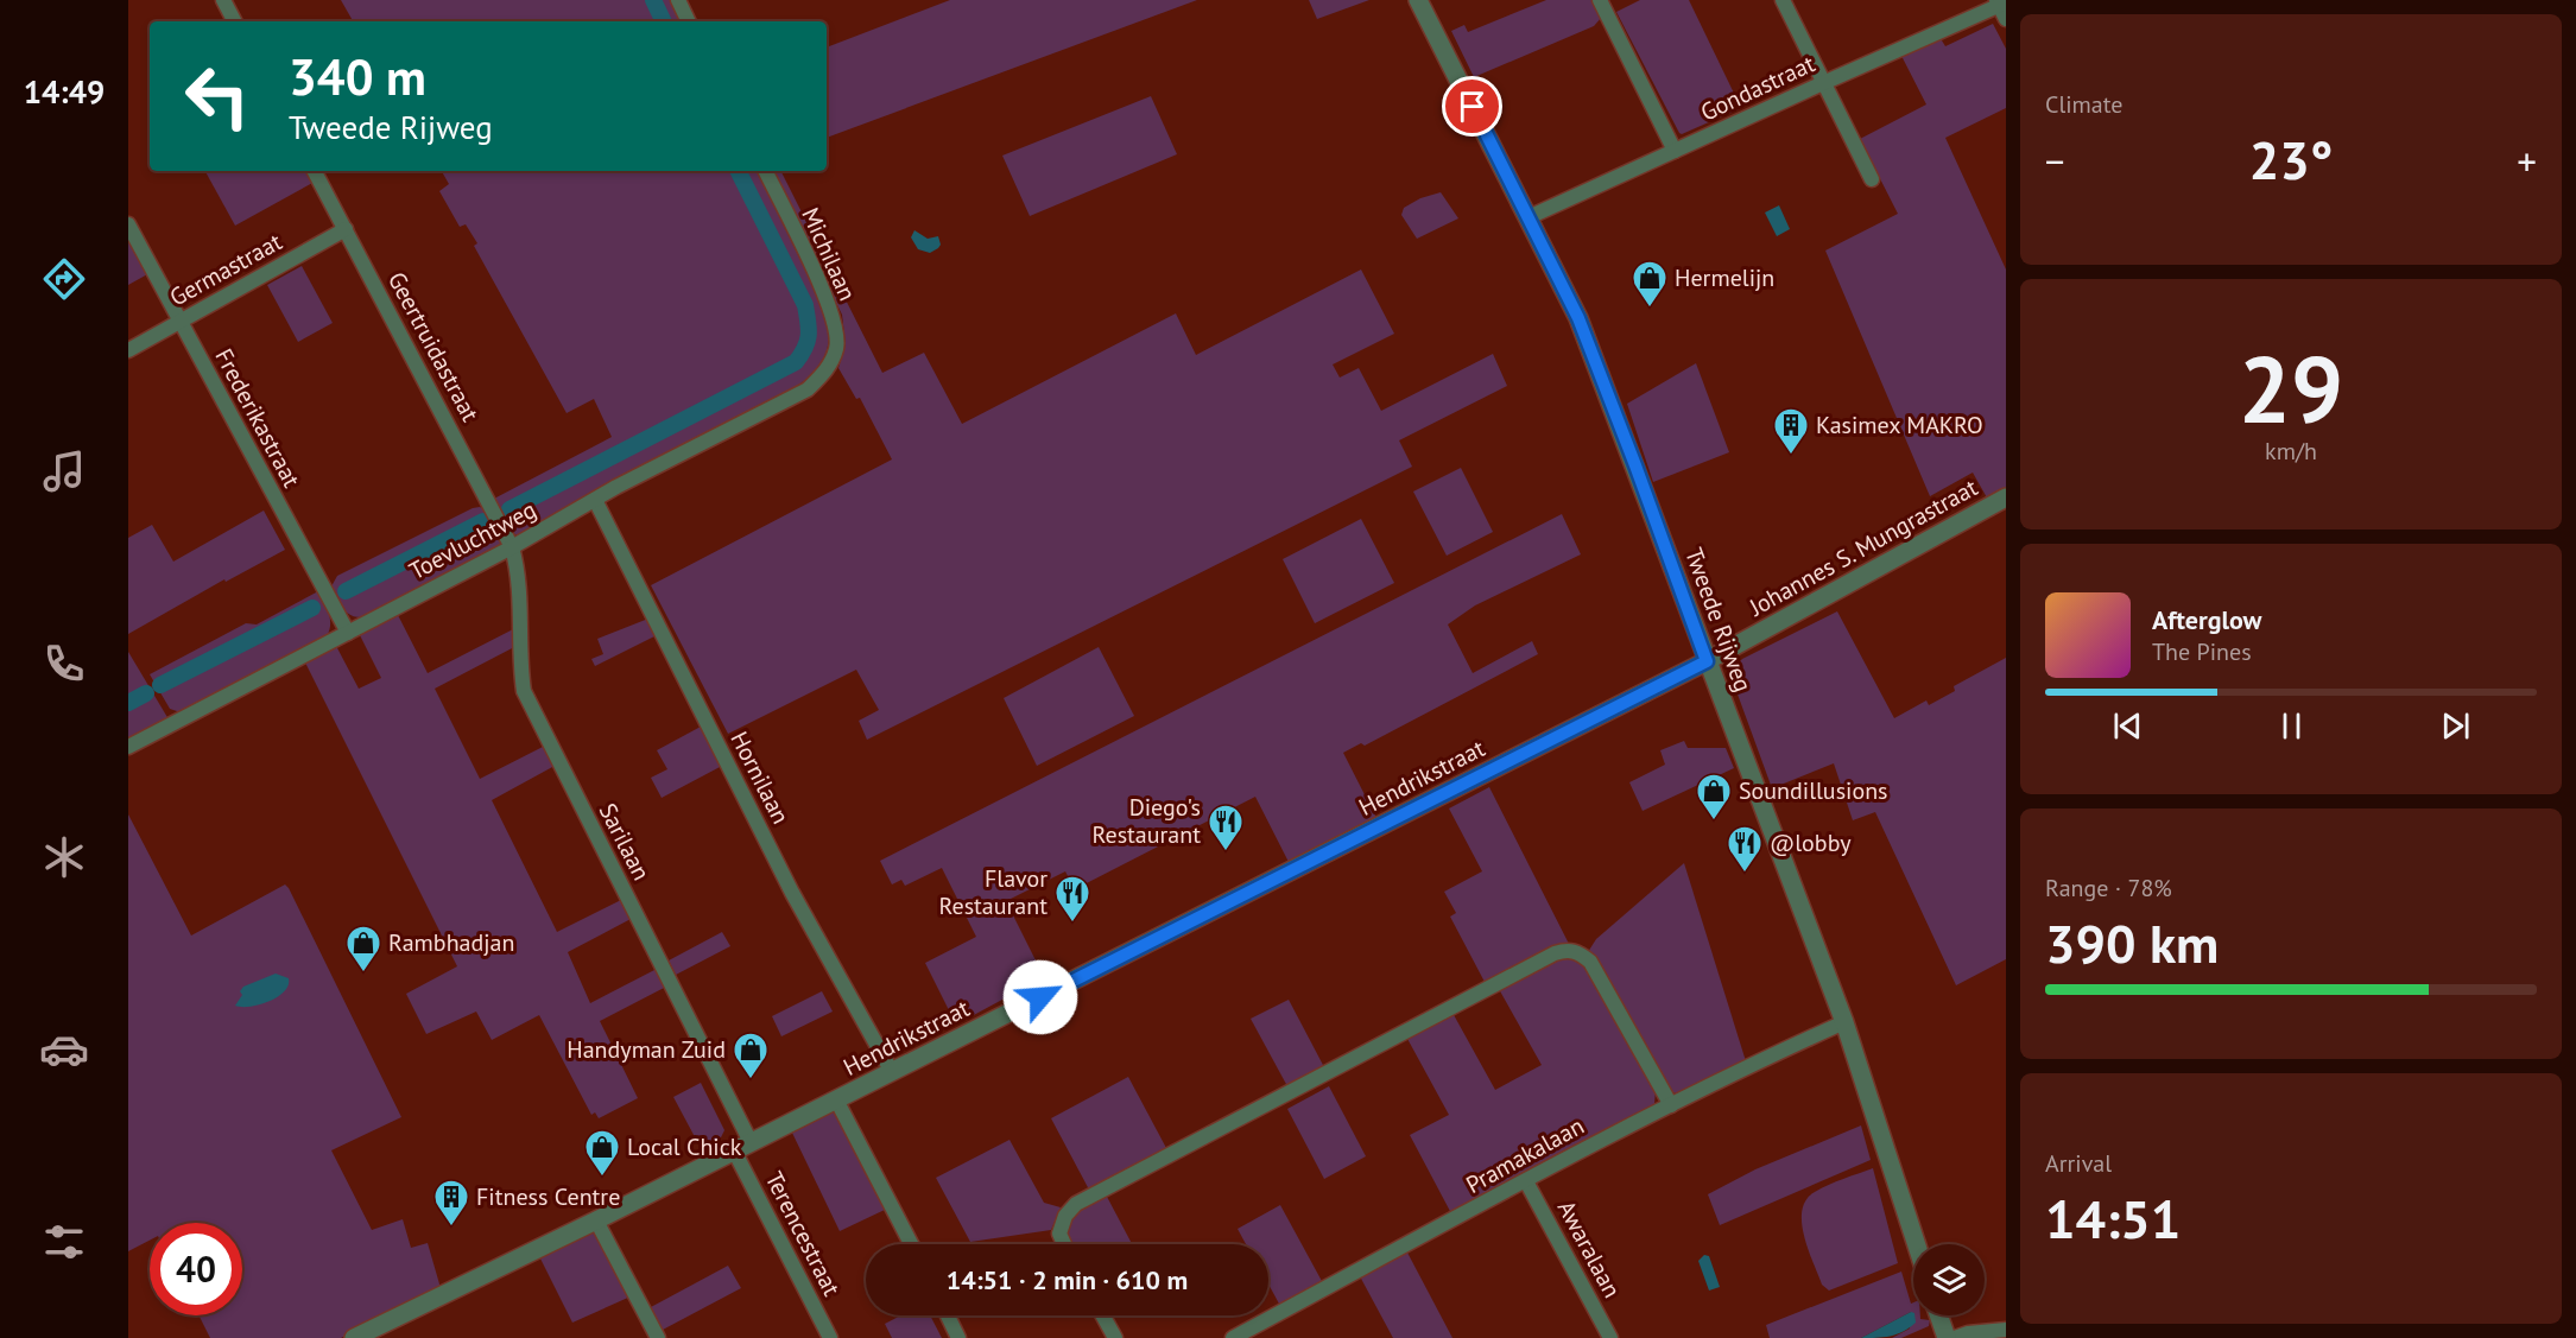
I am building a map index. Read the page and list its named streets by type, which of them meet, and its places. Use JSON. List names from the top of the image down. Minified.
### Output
{"streets":{"street":["Gondastraat","Michilaan","Germastraat","Geertruidastraat","Frederikastraat","Toevluchtweg","Johannes S. Mungrastraat","Tweede Rijweg","Hornilaan","Hendrikstraat","Sarilaan","Pramakalaan","Terencestraat","Awaralaan"]},"crossings":[["Gondastraat","Tweede Rijweg"],["Michilaan","Toevluchtweg"],["Germastraat","Geertruidastraat"],["Germastraat","Frederikastraat"],["Geertruidastraat","Toevluchtweg"],["Geertruidastraat","Sarilaan"],["Frederikastraat","Toevluchtweg"],["Toevluchtweg","Hornilaan"],["Toevluchtweg","Sarilaan"],["Johannes S. Mungrastraat","Tweede Rijweg"],["Johannes S. Mungrastraat","Hendrikstraat"],["Tweede Rijweg","Hendrikstraat"],["Tweede Rijweg","Pramakalaan"],["Hornilaan","Hendrikstraat"],["Hendrikstraat","Sarilaan"],["Hendrikstraat","Terencestraat"],["Sarilaan","Terencestraat"],["Pramakalaan","Awaralaan"]],"places":{"shop":["Hermelijn","Soundillusions","Rambhadjan","Handyman Zuid","Local Chick"],"building":["Kasimex MAKRO","Fitness Centre"],"restaurant":["Diego's Restaurant","@lobby","Flavor Restaurant"]},"page":{"tabs":"14:49","tile":["Climate",["29","km/h"],["Range · 78%","390 km"],["Arrival","14:51"]],"turn":["340 m","Tweede Rijweg"],"heat":["−","23°","+"],"song":["Afterglow","The Pines"],"limit":"40","trip":"14:51 · 2 min · 610 m"}}
